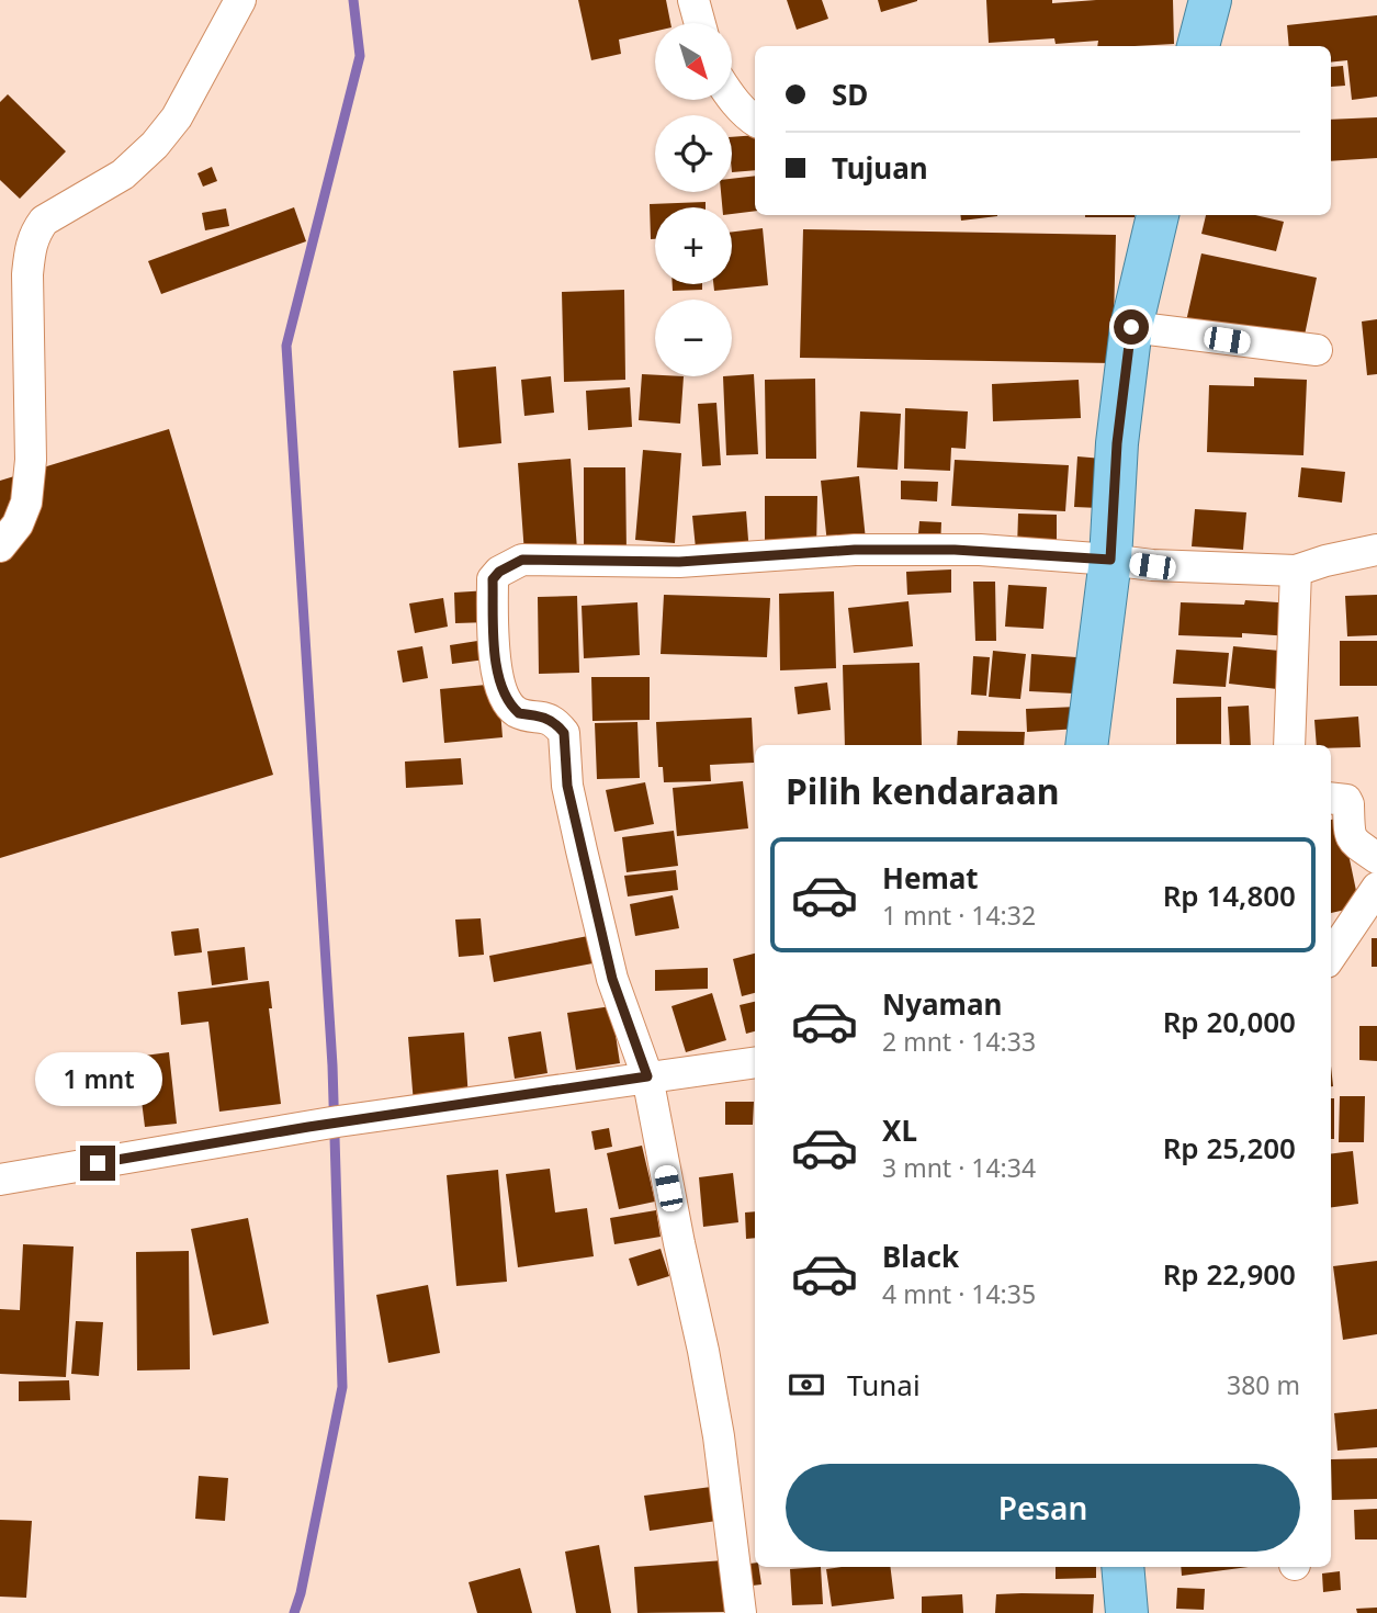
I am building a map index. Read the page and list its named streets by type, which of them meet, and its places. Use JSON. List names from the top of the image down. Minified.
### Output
{"north":"bottom right","page":{"map_buttons":["+","−"],"banner":["SD","Tujuan"],"heading":"Pilih kendaraan","list":[{"name":"Hemat","note":"1 mnt · 14:32","value":"Rp 14,800"},{"name":"Nyaman","note":"2 mnt · 14:33","value":"Rp 20,000"},{"name":"XL","note":"3 mnt · 14:34","value":"Rp 25,200"},{"name":"Black","note":"4 mnt · 14:35","value":"Rp 22,900"}],"bubble":"1 mnt","pay":["Tunai","380 m"],"buttons":"Pesan"}}
